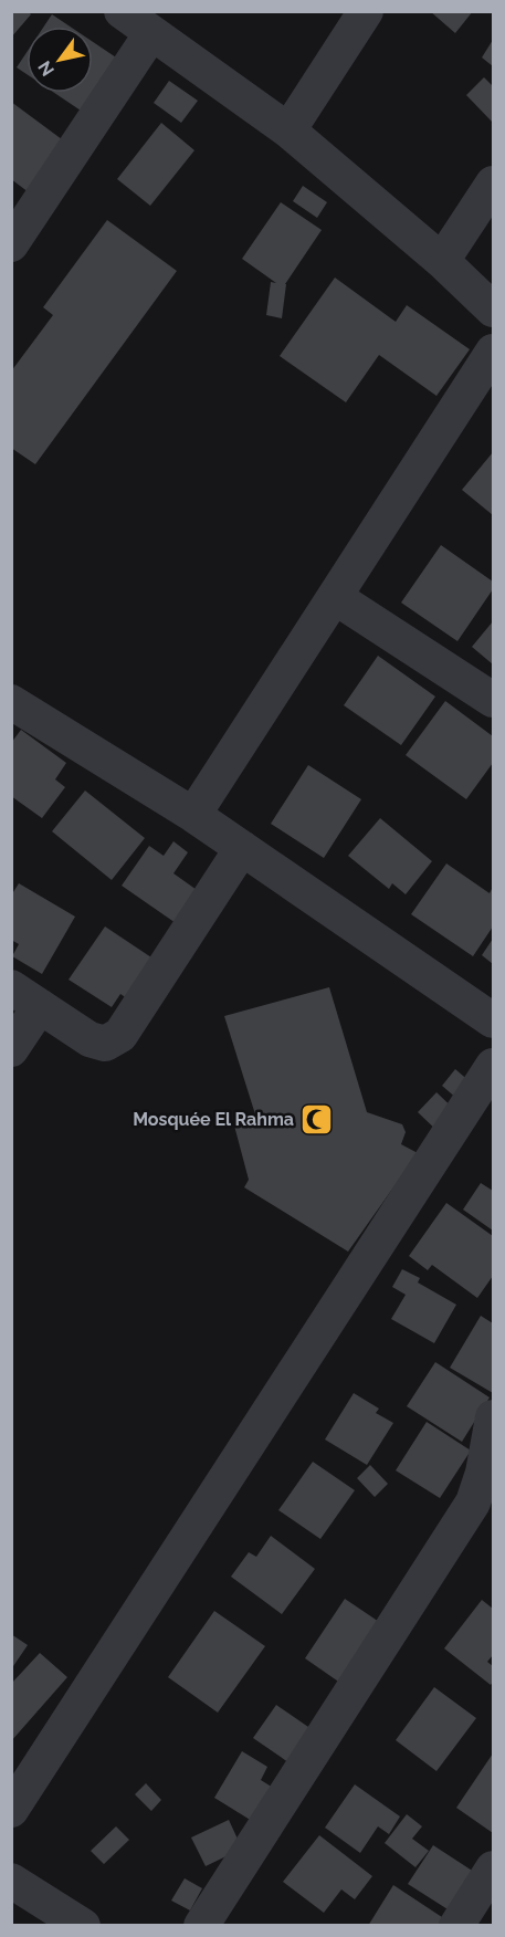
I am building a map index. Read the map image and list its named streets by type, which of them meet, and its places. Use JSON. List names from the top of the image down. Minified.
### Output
{"places":{"mosque":["Mosquée El Rahma"]},"north":"bottom left"}
